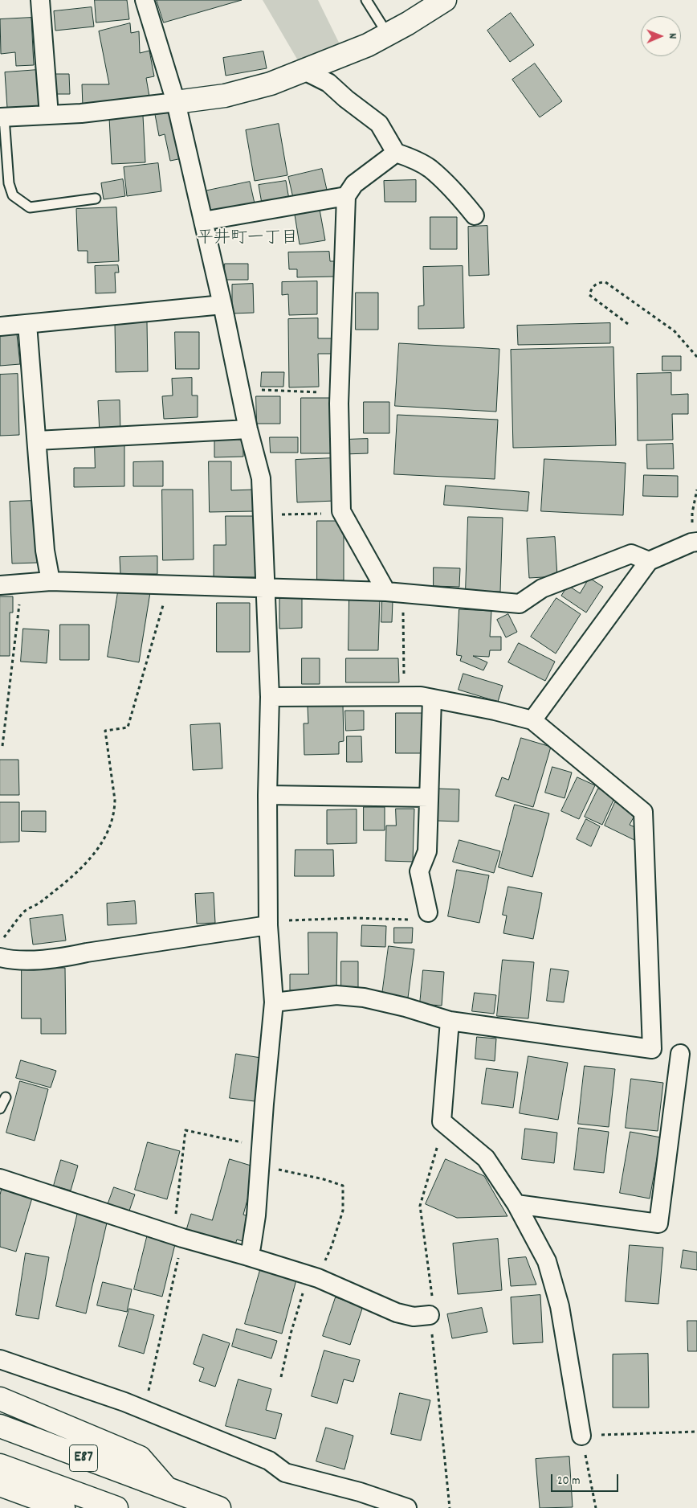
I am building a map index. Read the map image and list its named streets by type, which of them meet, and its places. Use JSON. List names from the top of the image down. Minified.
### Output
{"streets":{"main road":["E87"]},"districts":["平井町一丁目"],"scale_bar":"20 m","north":"right"}
